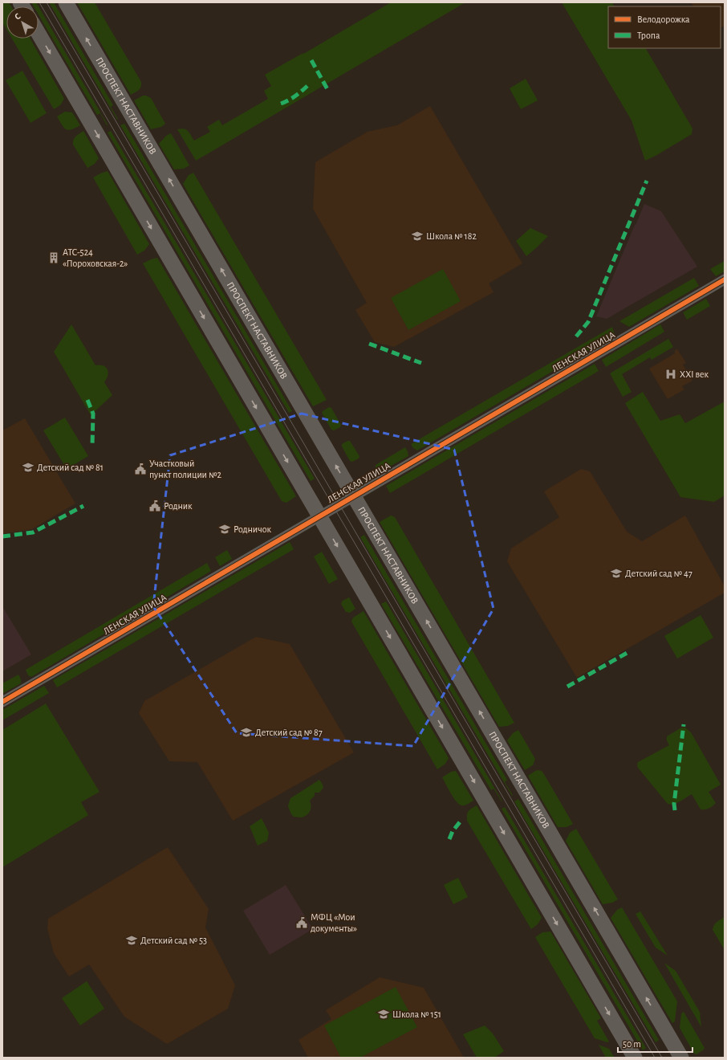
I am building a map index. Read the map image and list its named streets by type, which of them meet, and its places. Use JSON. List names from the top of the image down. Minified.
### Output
{"streets":{"main road":["ПРОСПЕКТ НАСТАВНИКОВ"],"street":["ЛЕНСКАЯ УЛИЦА"]},"crossings":[["ПРОСПЕКТ НАСТАВНИКОВ","ЛЕНСКАЯ УЛИЦА"]],"places":{"school or university":["Школа № 182","Детский сад № 81","Родничок","Детский сад № 47","Детский сад № 87","Детский сад № 53","Школа № 151"],"building":["АТС-524 «Пороховская-2»"],"hospital":["XXI век"],"public building":["Участковый пункт полиции №2","Родник","МФЦ «Мои документы»"]},"legend":["Велодорожка","Тропа"],"scale_bar":"50 m","north":"top left"}
